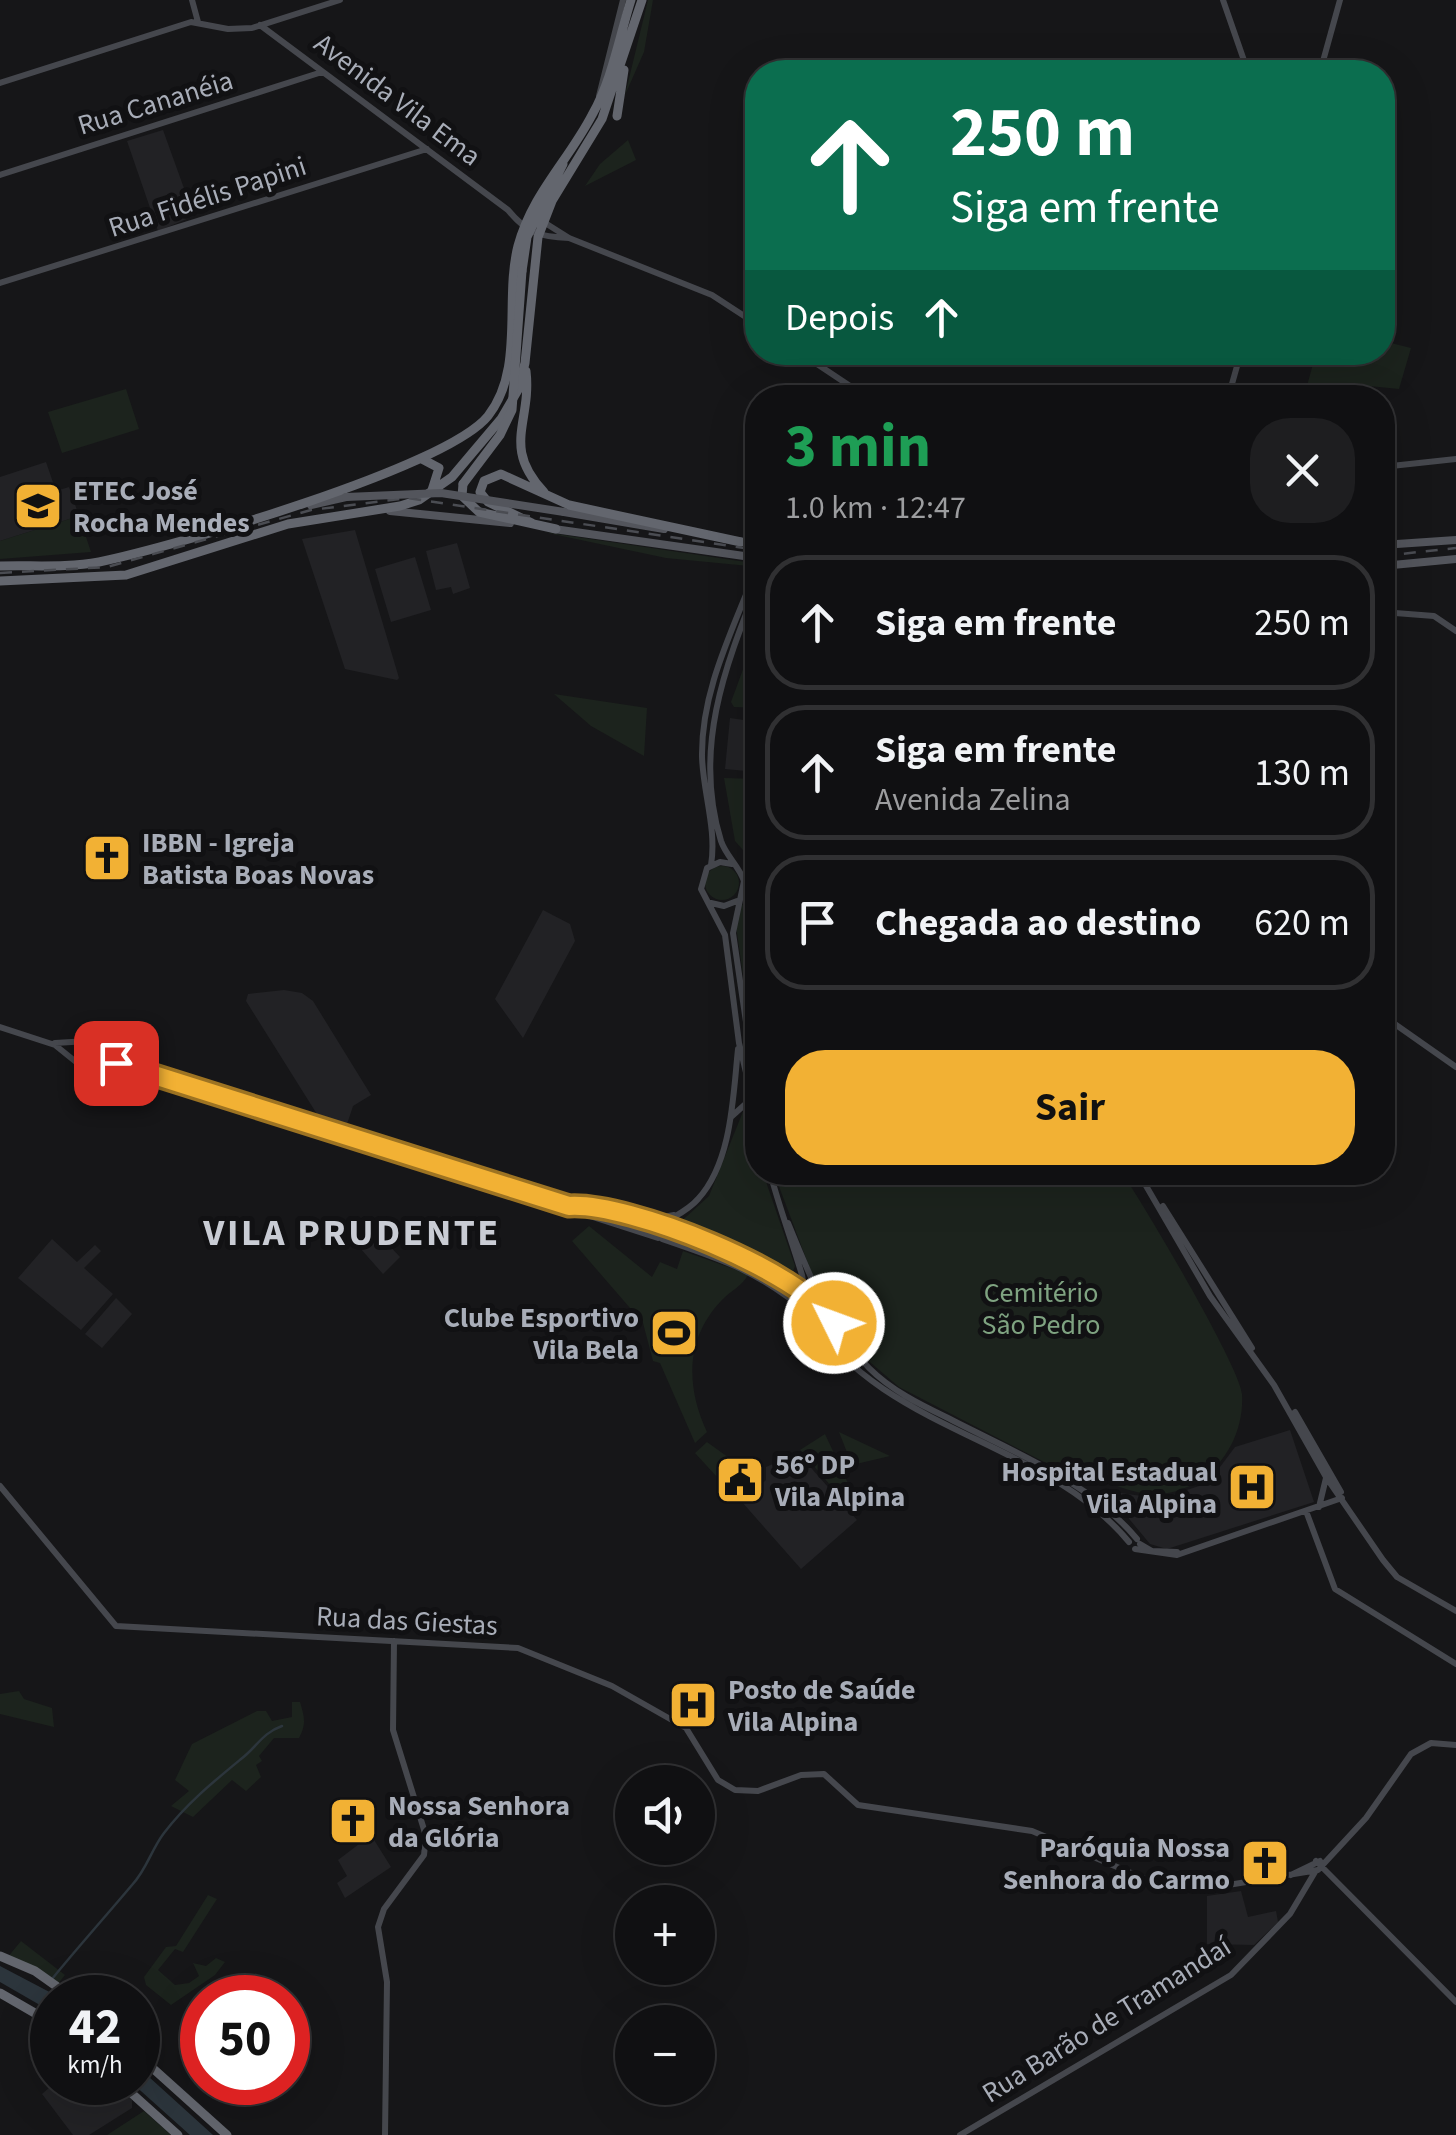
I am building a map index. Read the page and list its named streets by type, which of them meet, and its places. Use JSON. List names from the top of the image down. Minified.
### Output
{"streets":{"main road":["Avenida Vila Ema","Rua Cananéia","Rua Fidélis Papini","Rua das Giestas","Rua Barão de Tramandaí"]},"crossings":[["Avenida Vila Ema","Rua Cananéia"],["Avenida Vila Ema","Rua Fidélis Papini"]],"districts":["VILA PRUDENTE"],"parks":["Cemitério São Pedro"],"places":{"school or university":["ETEC José Rocha Mendes"],"church":["IBBN - Igreja Batista Boas Novas","Nossa Senhora da Glória","Paróquia Nossa Senhora do Carmo"],"sports":["Clube Esportivo Vila Bela"],"public building":["56º DP Vila Alpina"],"hospital":["Hospital Estadual Vila Alpina","Posto de Saúde Vila Alpina"]},"page":{"turn":["250 m","Siga em frente"],"then":"Depois","heading":["3 min","1.0 km · 12:47"],"list":[{"name":"Siga em frente","value":"250 m"},{"name":"Siga em frente","note":"Avenida Zelina","value":"130 m"},{"name":"Chegada ao destino","value":"620 m"}],"buttons":"Sair","map_buttons":["+","−"],"speed":"42 km/h","limit":"50"}}
